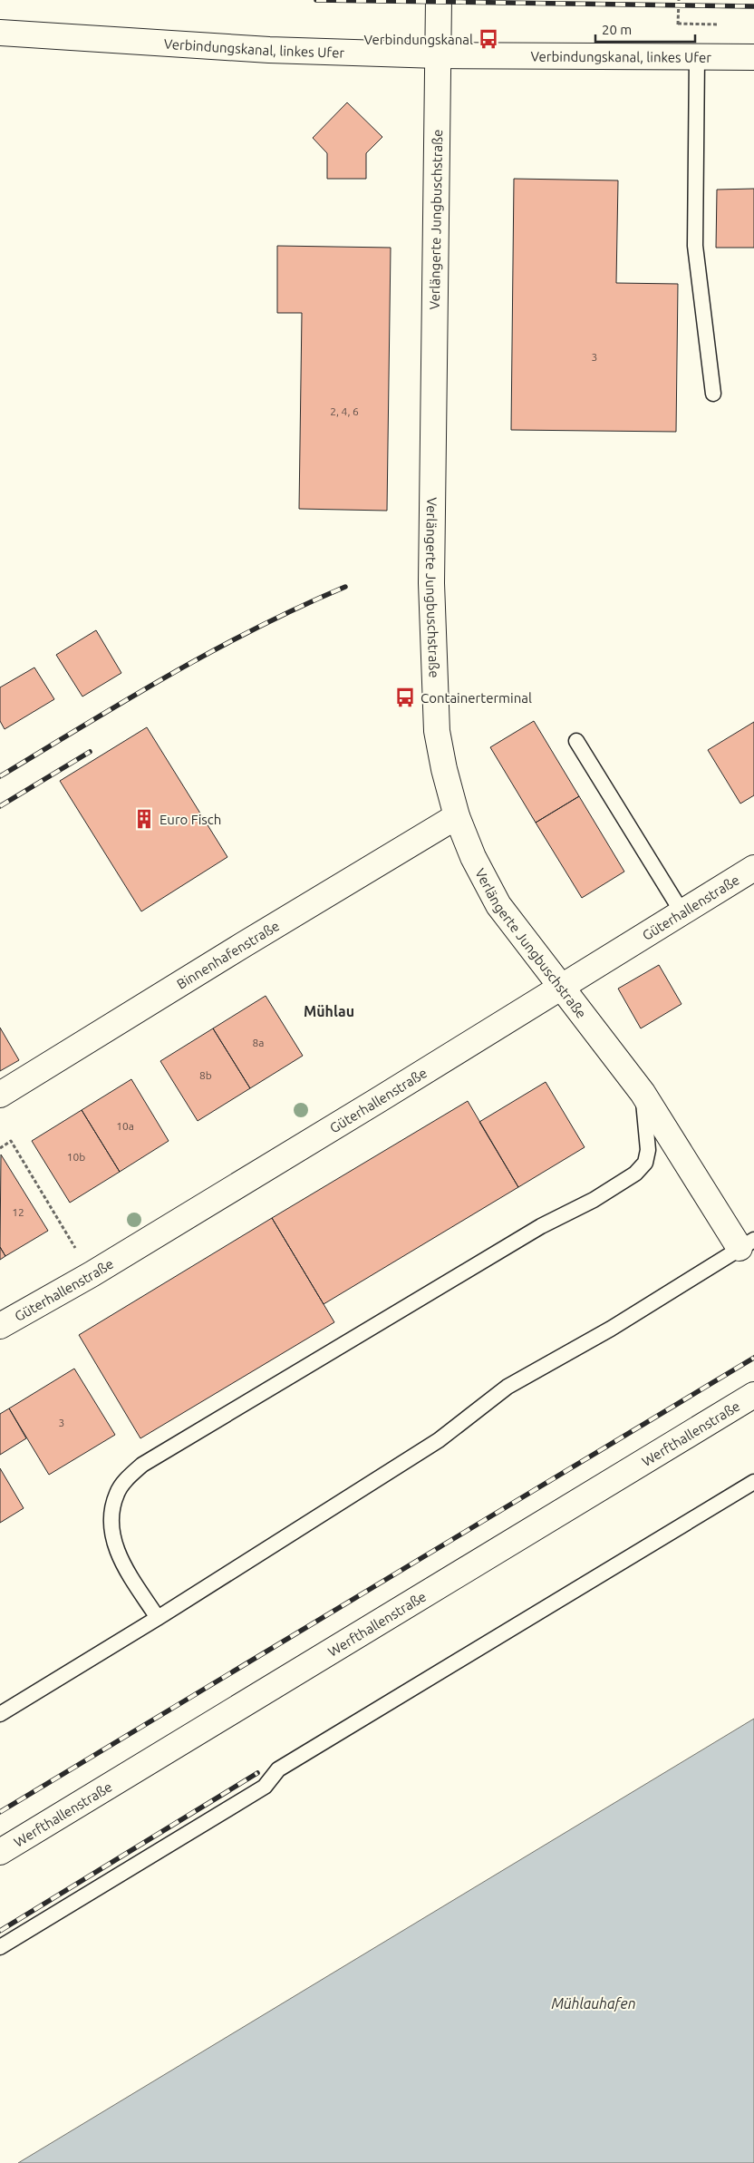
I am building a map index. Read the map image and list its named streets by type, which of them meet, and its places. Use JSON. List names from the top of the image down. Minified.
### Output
{"streets":{"street":["Verbindungskanal, linkes Ufer","Verlängerte Jungbuschstraße","Güterhallenstraße","Binnenhafenstraße","Werfthallenstraße"]},"crossings":[["Verbindungskanal, linkes Ufer","Verlängerte Jungbuschstraße"],["Verlängerte Jungbuschstraße","Güterhallenstraße"],["Verlängerte Jungbuschstraße","Binnenhafenstraße"]],"districts":["Mühlau"],"water":["Mühlauhafen"],"places":{"bus stop":["Verbindungskanal","Containerterminal"],"building":["Euro Fisch"]},"house_numbers":["3","2, 4, 6","8a","8b","10a","10b","12","3"],"scale_bar":"20 m"}
